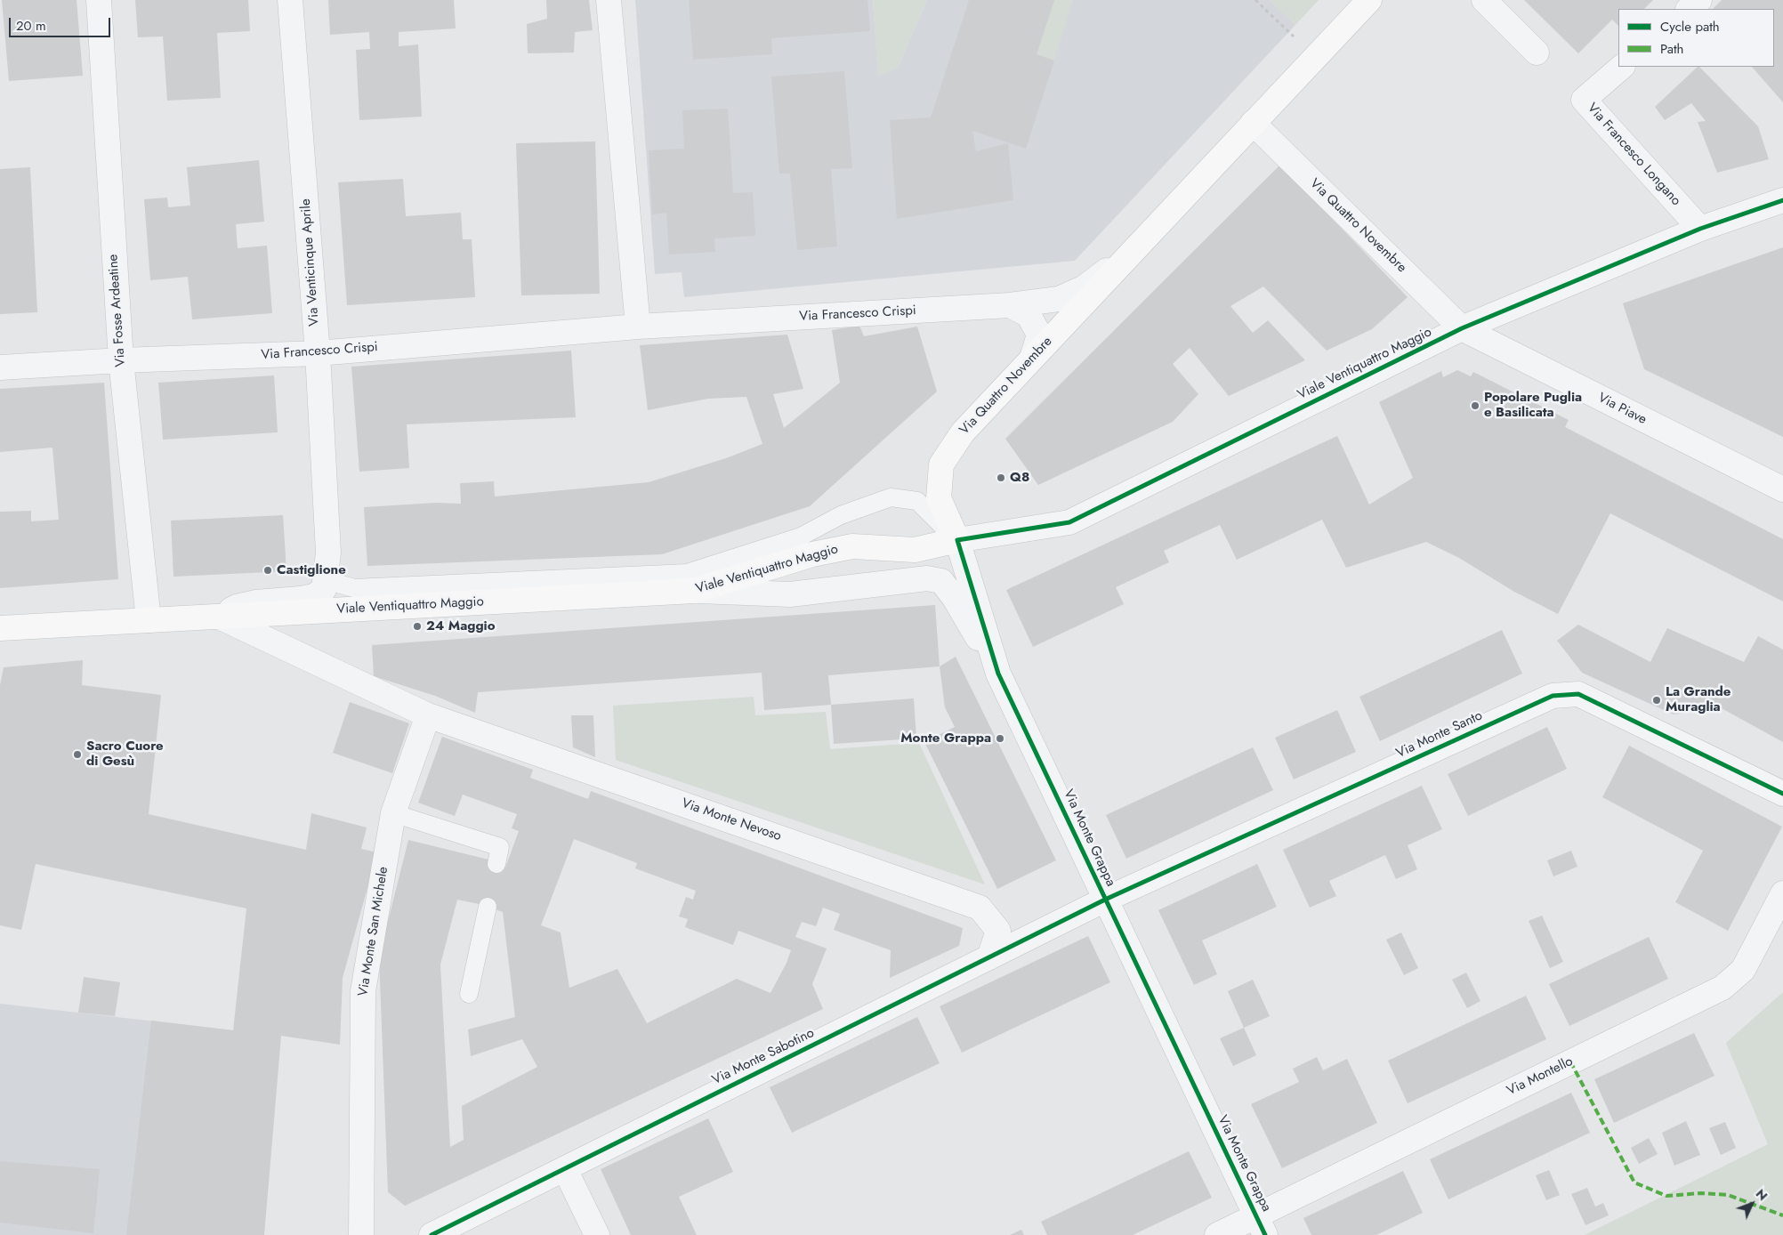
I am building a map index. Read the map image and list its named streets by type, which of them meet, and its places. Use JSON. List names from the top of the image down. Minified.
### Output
{"streets":{"main road":["Via Quattro Novembre","Viale Ventiquattro Maggio"],"street":["Via Francesco Longano","Via Venticinque Aprile","Via Fosse Ardeatine","Via Francesco Crispi","Via Piave","Via Monte Santo","Via Monte Nevoso","Via Monte Grappa","Via Monte San Michele","Via Monte Sabotino","Via Montello"]},"crossings":[["Via Francesco Longano","Viale Ventiquattro Maggio"],["Via Quattro Novembre","Via Francesco Crispi"],["Via Quattro Novembre","Viale Ventiquattro Maggio"],["Via Quattro Novembre","Via Piave"],["Via Quattro Novembre","Via Monte Grappa"],["Via Venticinque Aprile","Via Francesco Crispi"],["Via Venticinque Aprile","Viale Ventiquattro Maggio"],["Via Fosse Ardeatine","Via Francesco Crispi"],["Via Fosse Ardeatine","Viale Ventiquattro Maggio"],["Viale Ventiquattro Maggio","Via Piave"],["Viale Ventiquattro Maggio","Via Monte Grappa"],["Via Monte Santo","Via Monte Grappa"],["Via Monte Santo","Via Monte Sabotino"],["Via Monte Nevoso","Via Monte San Michele"],["Via Monte Nevoso","Via Monte Sabotino"],["Via Monte Grappa","Via Monte Sabotino"],["Via Monte Grappa","Via Montello"]],"places":["Popolare Puglia e Basilicata","Q8","Castiglione","24 Maggio","La Grande Muraglia","Monte Grappa","Sacro Cuore di Gesù"],"legend":["Cycle path","Path"],"scale_bar":"20 m","north":"top right"}
